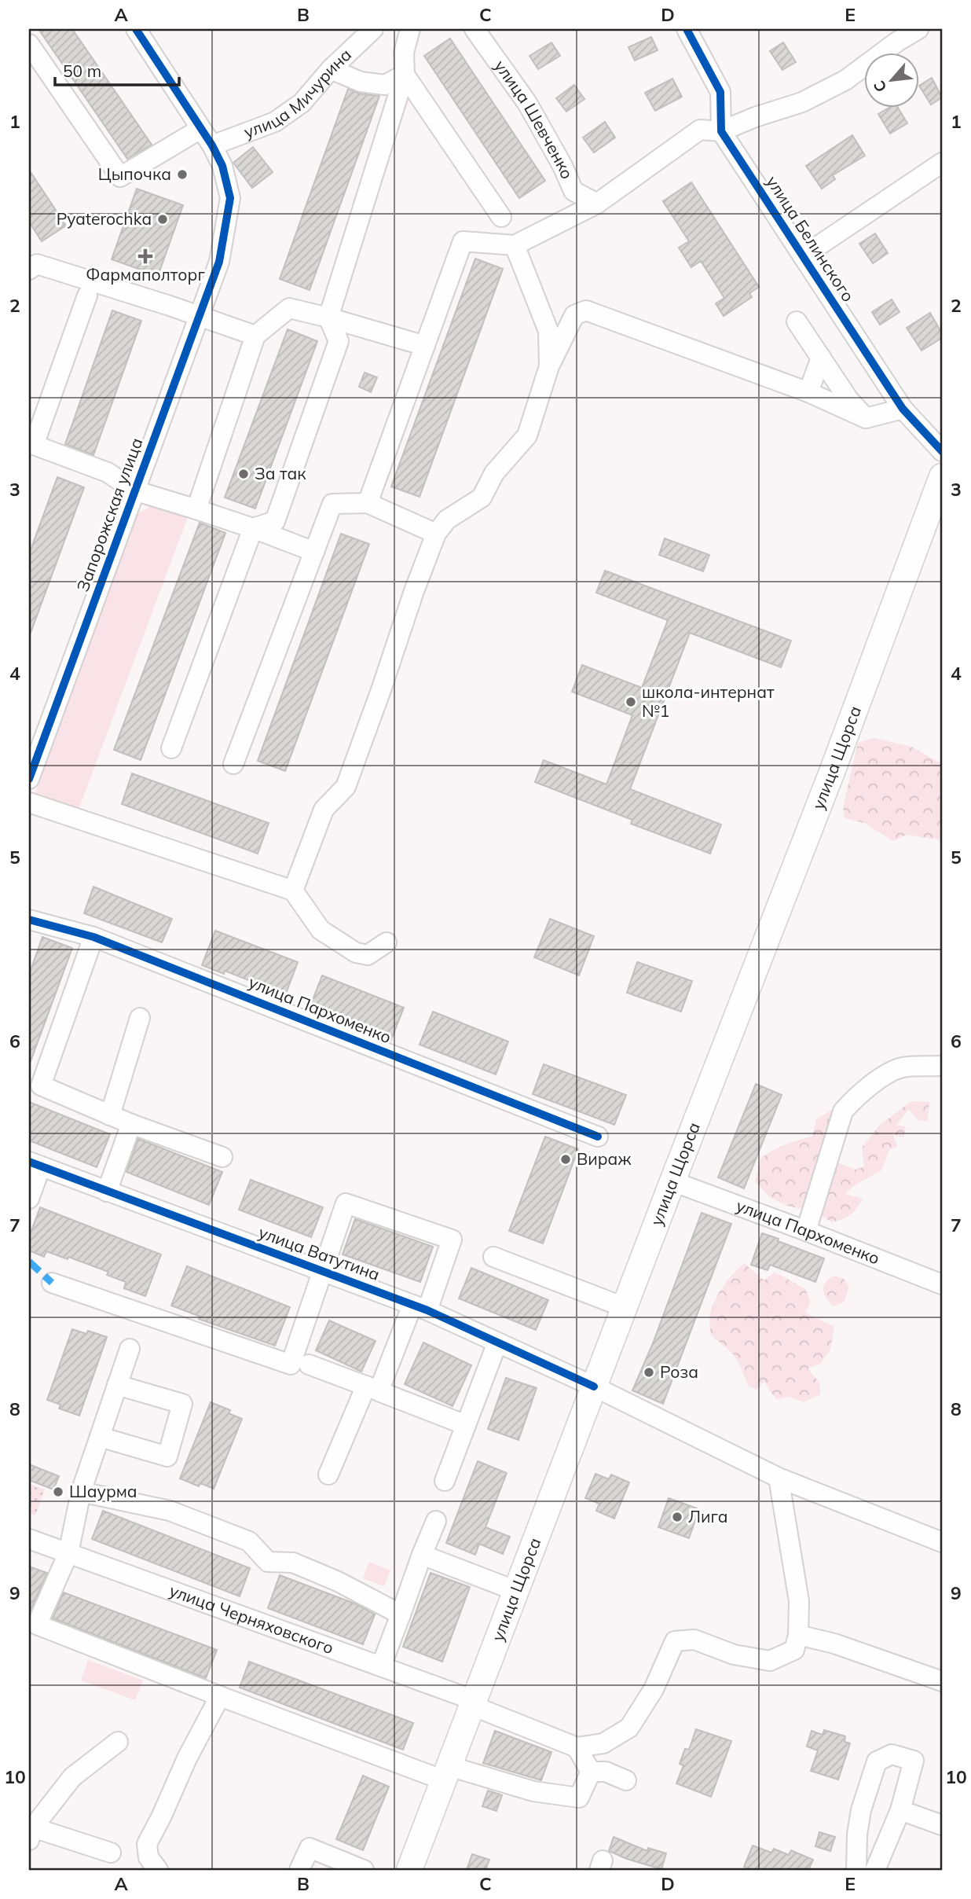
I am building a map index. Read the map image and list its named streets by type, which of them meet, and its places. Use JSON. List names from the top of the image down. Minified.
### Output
{"streets":{"main road":["улица Щорса"],"street":["улица Мичурина","улица Шевченко","улица Белинского","Запорожская улица","улица Пархоменко","улица Ватутина","улица Черняховского"]},"crossings":[["улица Мичурина","Запорожская улица"],["улица Щорса","улица Пархоменко"],["улица Щорса","улица Ватутина"],["улица Щорса","улица Черняховского"]],"places":{"other":["Цыпочка","Pyaterochka","За так","школа-интернат №1","Вираж","Роза","Шаурма","Лига"],"health":["Фармаполторг"]},"scale_bar":"50 m","north":"bottom left","grid":{"columns":["A","B","C","D","E"],"rows":["1","2","3","4","5","6","7","8","9","10"]}}
